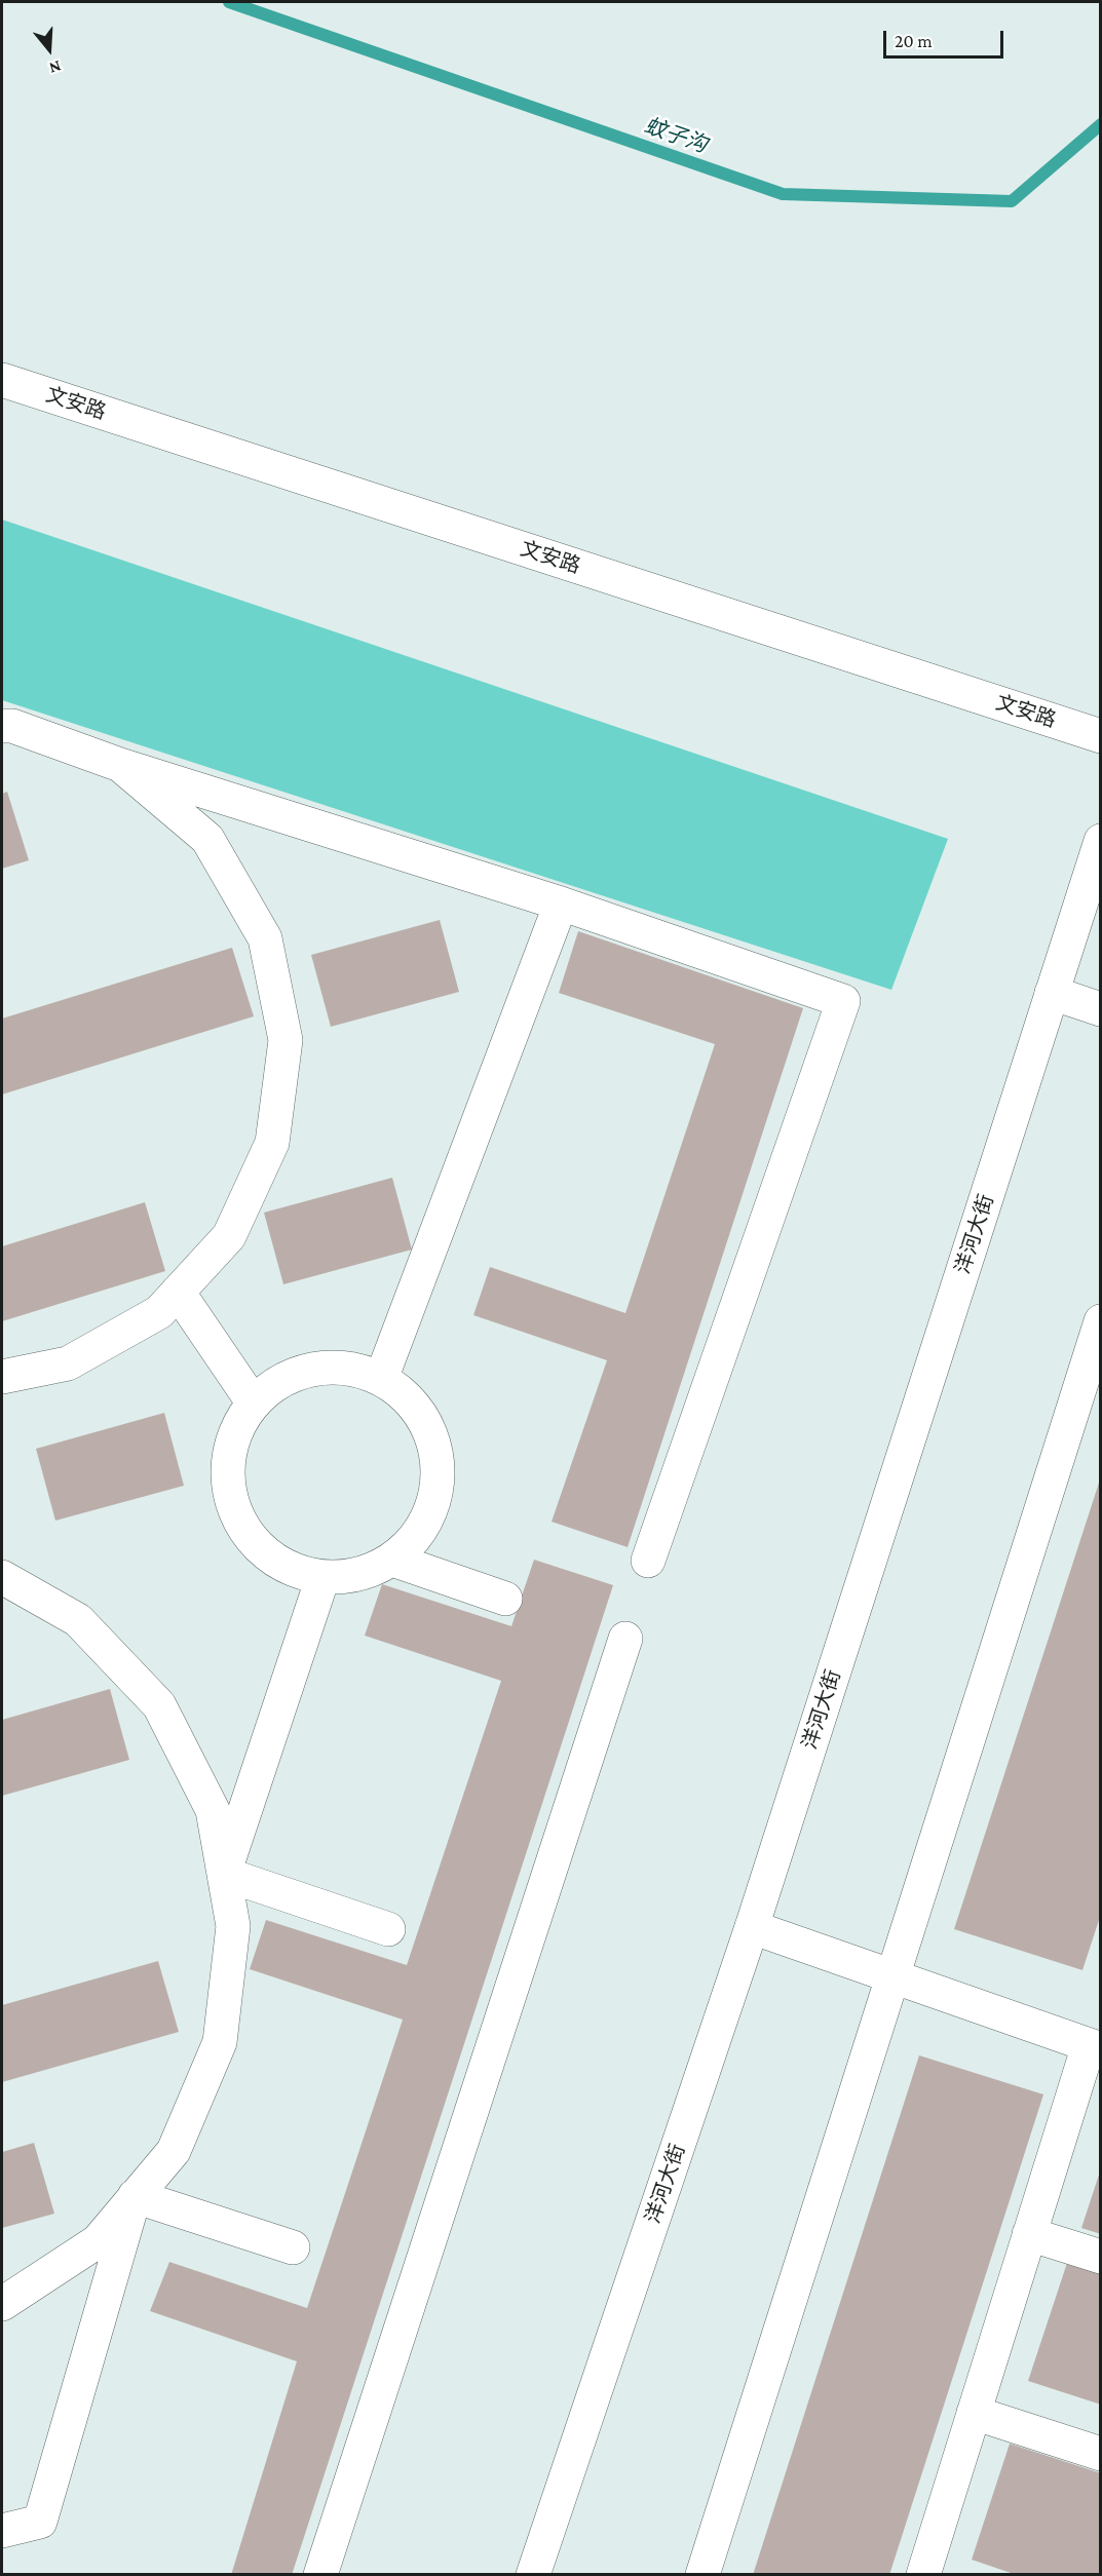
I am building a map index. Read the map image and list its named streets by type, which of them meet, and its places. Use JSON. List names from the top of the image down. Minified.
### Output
{"streets":{"street":["文安路","洋河大街"]},"water":["蚊子沟"],"scale_bar":"20 m","north":"bottom"}
